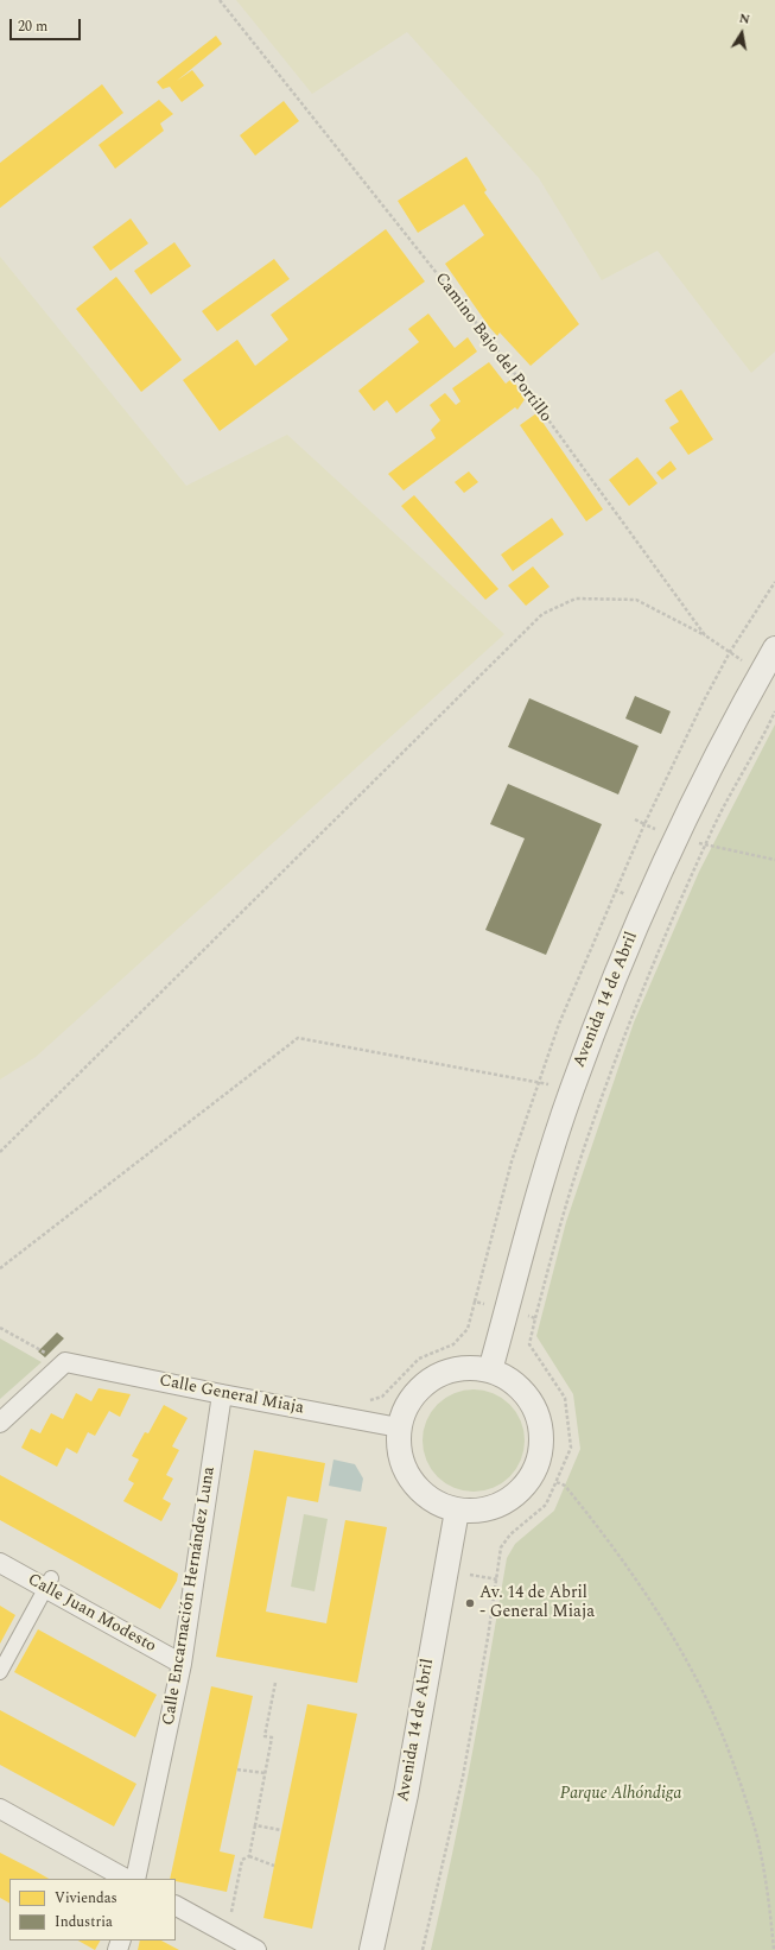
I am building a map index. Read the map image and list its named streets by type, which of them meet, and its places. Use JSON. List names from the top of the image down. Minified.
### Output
{"streets":{"street":["Avenida 14 de Abril","Calle General Miaja","Calle Encarnación Hernández Luna","Calle Juan Modesto"],"path":["Camino Bajo del Portillo"]},"crossings":[["Camino Bajo del Portillo","Avenida 14 de Abril"],["Avenida 14 de Abril","Calle General Miaja"],["Calle General Miaja","Calle Encarnación Hernández Luna"],["Calle Encarnación Hernández Luna","Calle Juan Modesto"]],"parks":["Parque Alhóndiga"],"places":["Av. 14 de Abril - General Miaja"],"legend":["Viviendas","Industria"],"scale_bar":"20 m","north":"top"}
